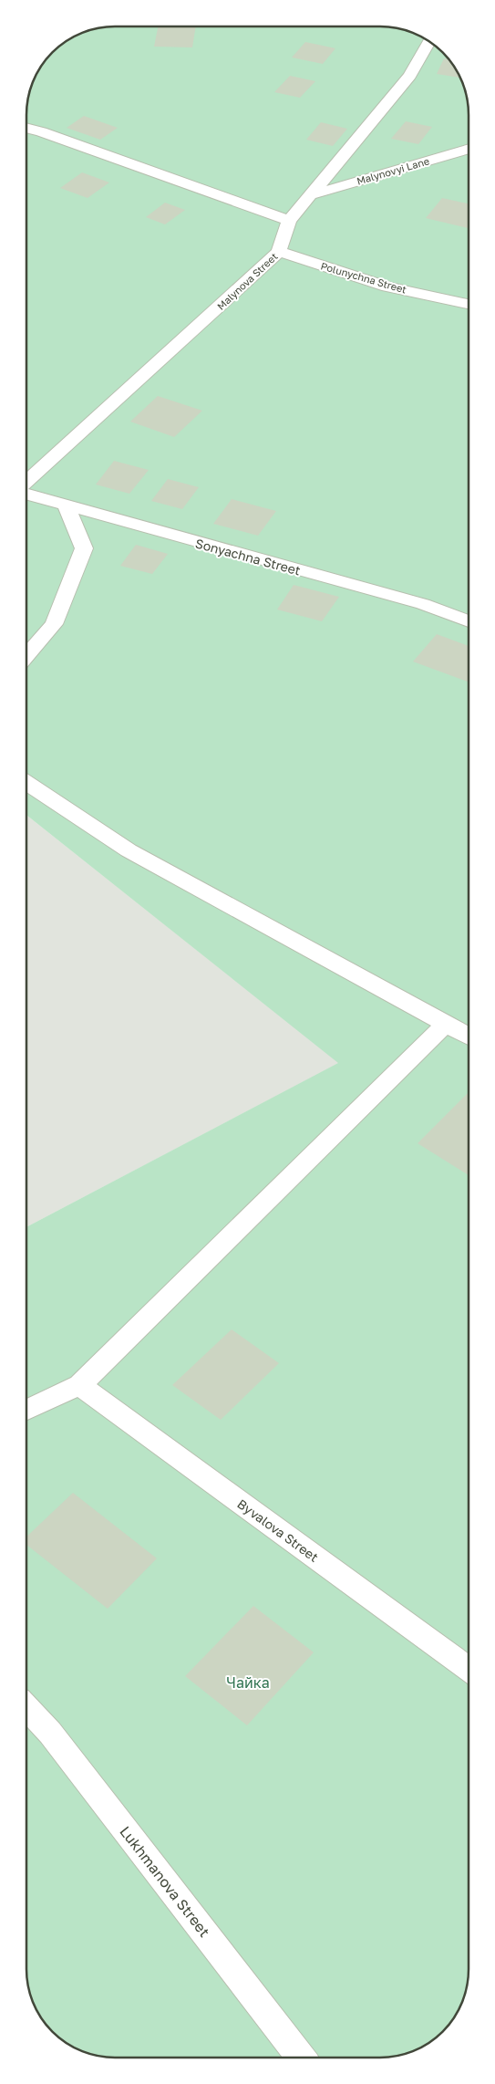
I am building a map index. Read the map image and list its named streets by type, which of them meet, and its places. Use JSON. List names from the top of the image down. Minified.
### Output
{"streets":{"lane":["Malynovyi Lane","Polunychna Street","Malynova Street","Sonyachna Street","Byvalova Street","Lukhmanova Street"]},"crossings":[["Malynovyi Lane","Malynova Street"],["Polunychna Street","Malynova Street"]],"parks":["Чайка"]}
